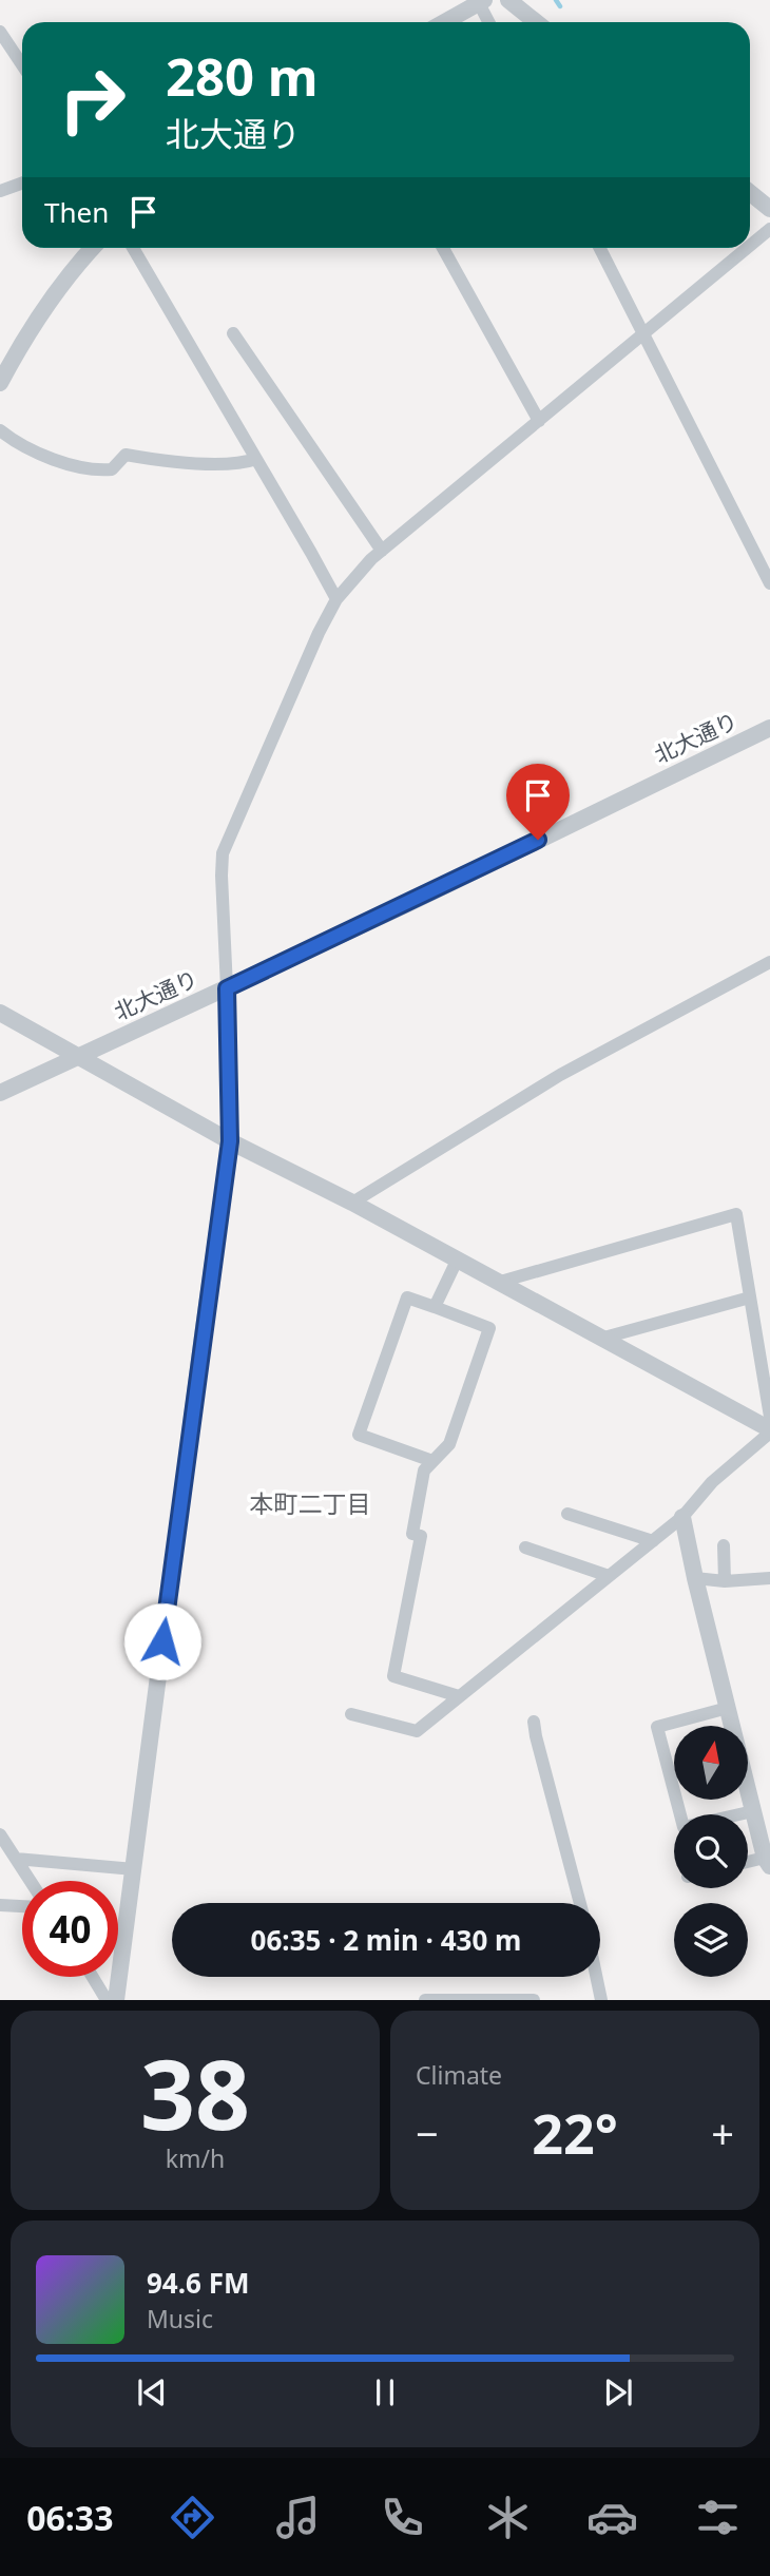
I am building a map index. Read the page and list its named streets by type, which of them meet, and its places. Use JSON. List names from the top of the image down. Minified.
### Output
{"streets":{"street":["北大通り"]},"districts":["本町二丁目"],"north":"top","page":{"turn":["280 m","北大通り"],"then":"Then","limit":"40","trip":"06:35 · 2 min · 430 m","tile":[["38","km/h"],"Climate"],"heat":["−","22°","+"],"song":["94.6 FM","Music"],"tabs":"06:33"}}
